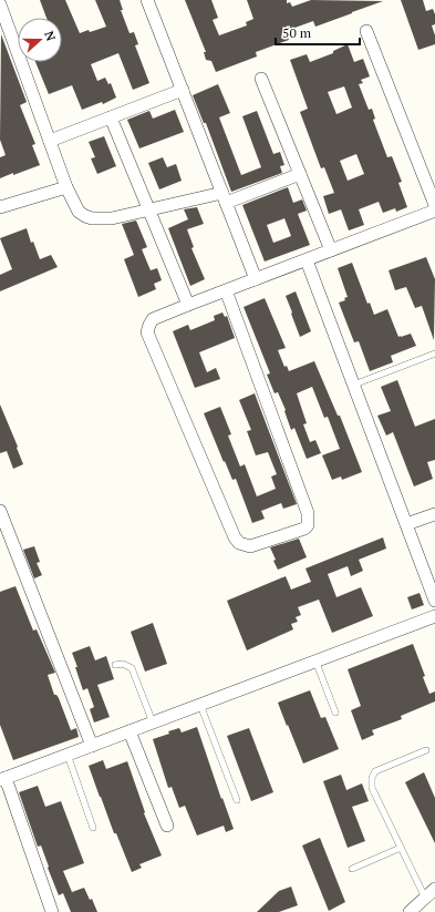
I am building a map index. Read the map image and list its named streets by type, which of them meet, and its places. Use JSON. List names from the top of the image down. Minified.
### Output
{"scale_bar":"50 m","north":"right"}
